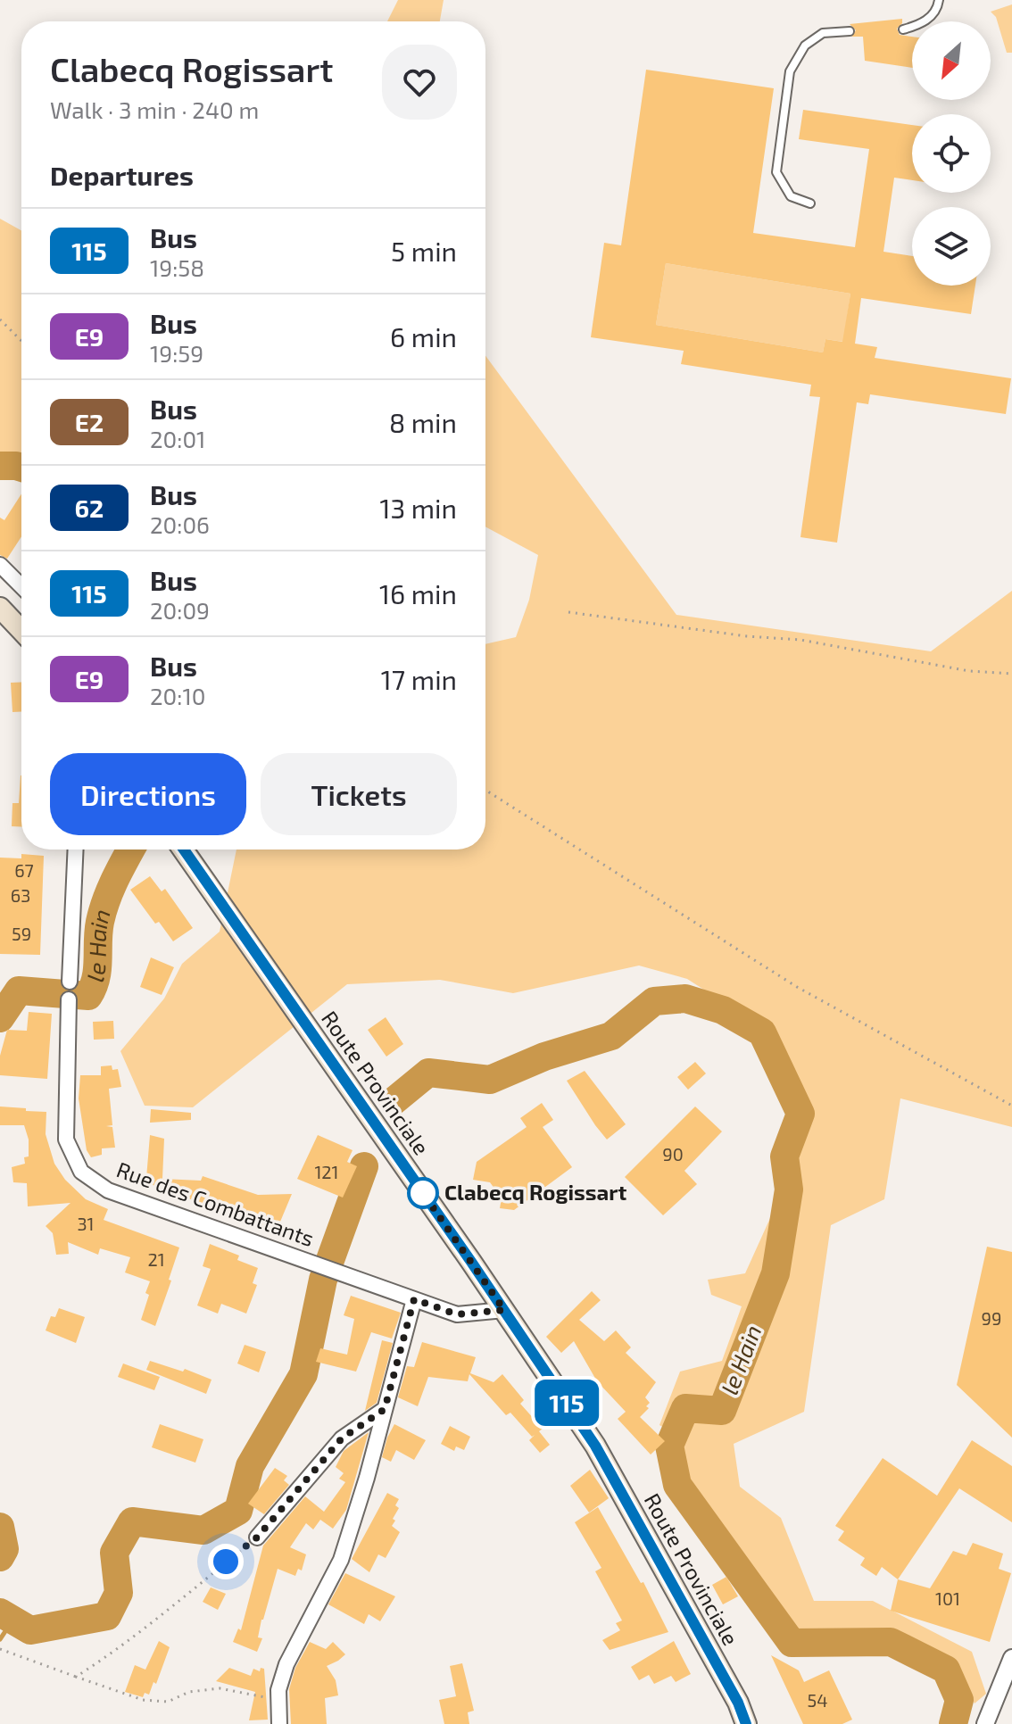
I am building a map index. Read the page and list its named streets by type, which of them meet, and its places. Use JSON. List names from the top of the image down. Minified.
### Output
{"streets":{"main road":["Route Provinciale"],"street":["Rue des Combattants"]},"crossings":[["Route Provinciale","Rue des Combattants"]],"water":["le Hain"],"places":["Clabecq Rogissart"],"lines":["bus line 115"],"house_numbers":["67","63","59","90","121","31","21","99","101","54"],"north":"bottom left","page":{"on_map":"115","heading":[["Clabecq Rogissart","Walk · 3 min · 240 m"],"Departures"],"list":[{"mark":"115","name":"Bus","note":"19:58","value":"5 min"},{"mark":"E9","name":"Bus","note":"19:59","value":"6 min"},{"mark":"E2","name":"Bus","note":"20:01","value":"8 min"},{"mark":"62","name":"Bus","note":"20:06","value":"13 min"},{"mark":"115","name":"Bus","note":"20:09","value":"16 min"},{"mark":"E9","name":"Bus","note":"20:10","value":"17 min"}],"buttons":["Directions","Tickets"]}}
